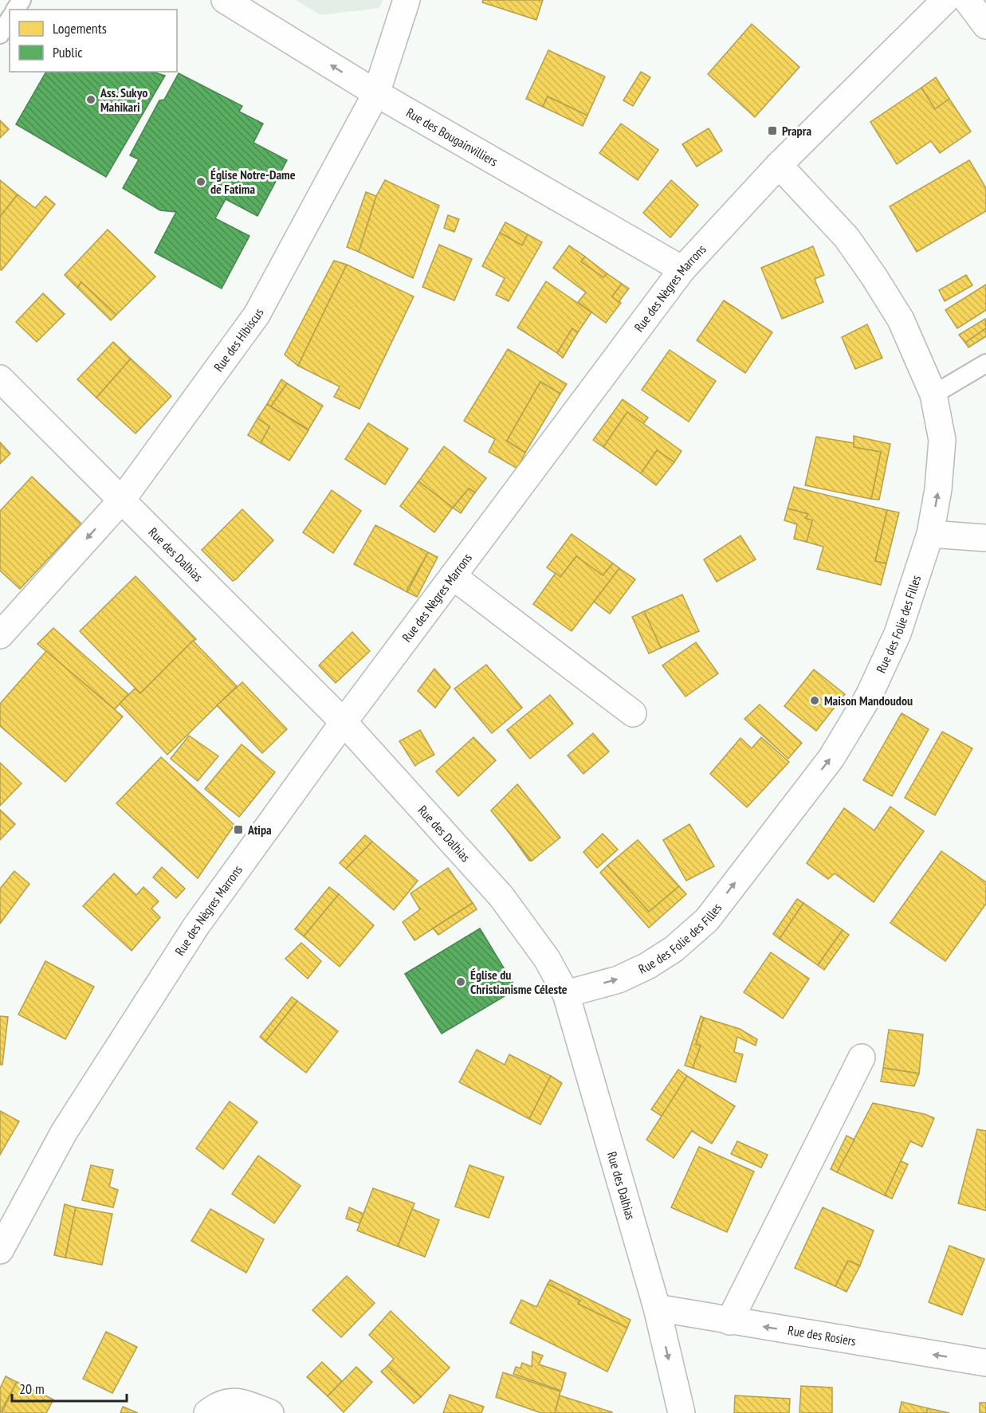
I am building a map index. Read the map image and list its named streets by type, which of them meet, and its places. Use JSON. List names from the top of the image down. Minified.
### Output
{"streets":{"street":["Rue des Bougainvilliers","Rue des Nègres Marrons","Rue des Hibiscus","Rue des Dalhias","Rue des Folie des Filles","Rue des Rosiers"]},"crossings":[["Rue des Bougainvilliers","Rue des Nègres Marrons"],["Rue des Bougainvilliers","Rue des Hibiscus"],["Rue des Nègres Marrons","Rue des Dalhias"],["Rue des Nègres Marrons","Rue des Folie des Filles"],["Rue des Hibiscus","Rue des Dalhias"],["Rue des Dalhias","Rue des Folie des Filles"],["Rue des Dalhias","Rue des Rosiers"]],"one_way":["Rue des Folie des Filles","Rue des Rosiers"],"places":{"other":["Ass. Sukyo Mahikari","Église Notre-Dame de Fatima","Maison Mandoudou","Église du Christianisme Céleste"],"transit":["Prapra","Atipa"]},"legend":["Logements","Public"],"scale_bar":"20 m"}
